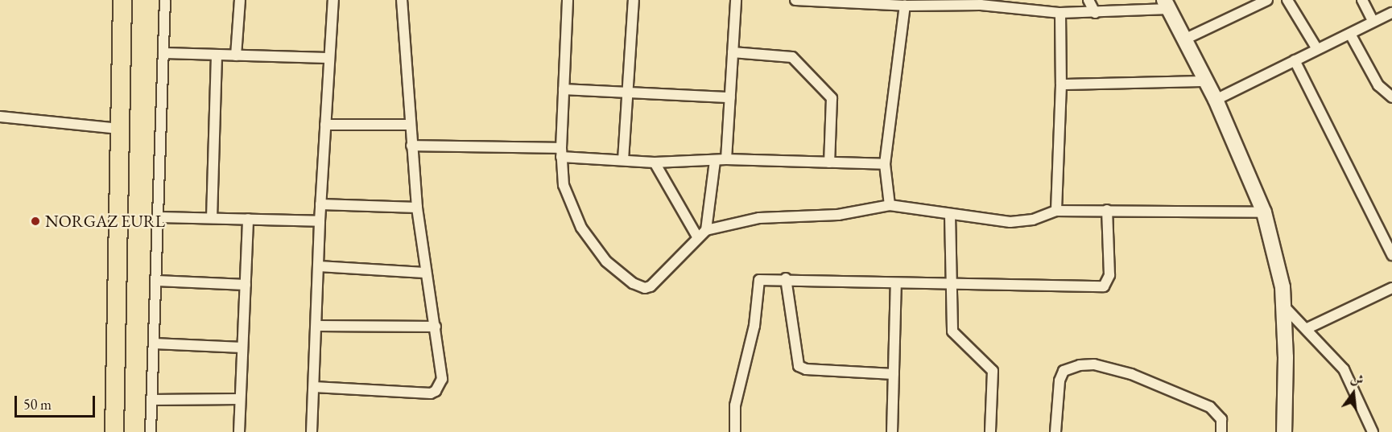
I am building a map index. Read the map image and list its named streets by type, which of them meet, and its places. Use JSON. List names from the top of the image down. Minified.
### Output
{"places":["NORGAZ EURL"],"scale_bar":"50 m","north":"top"}
